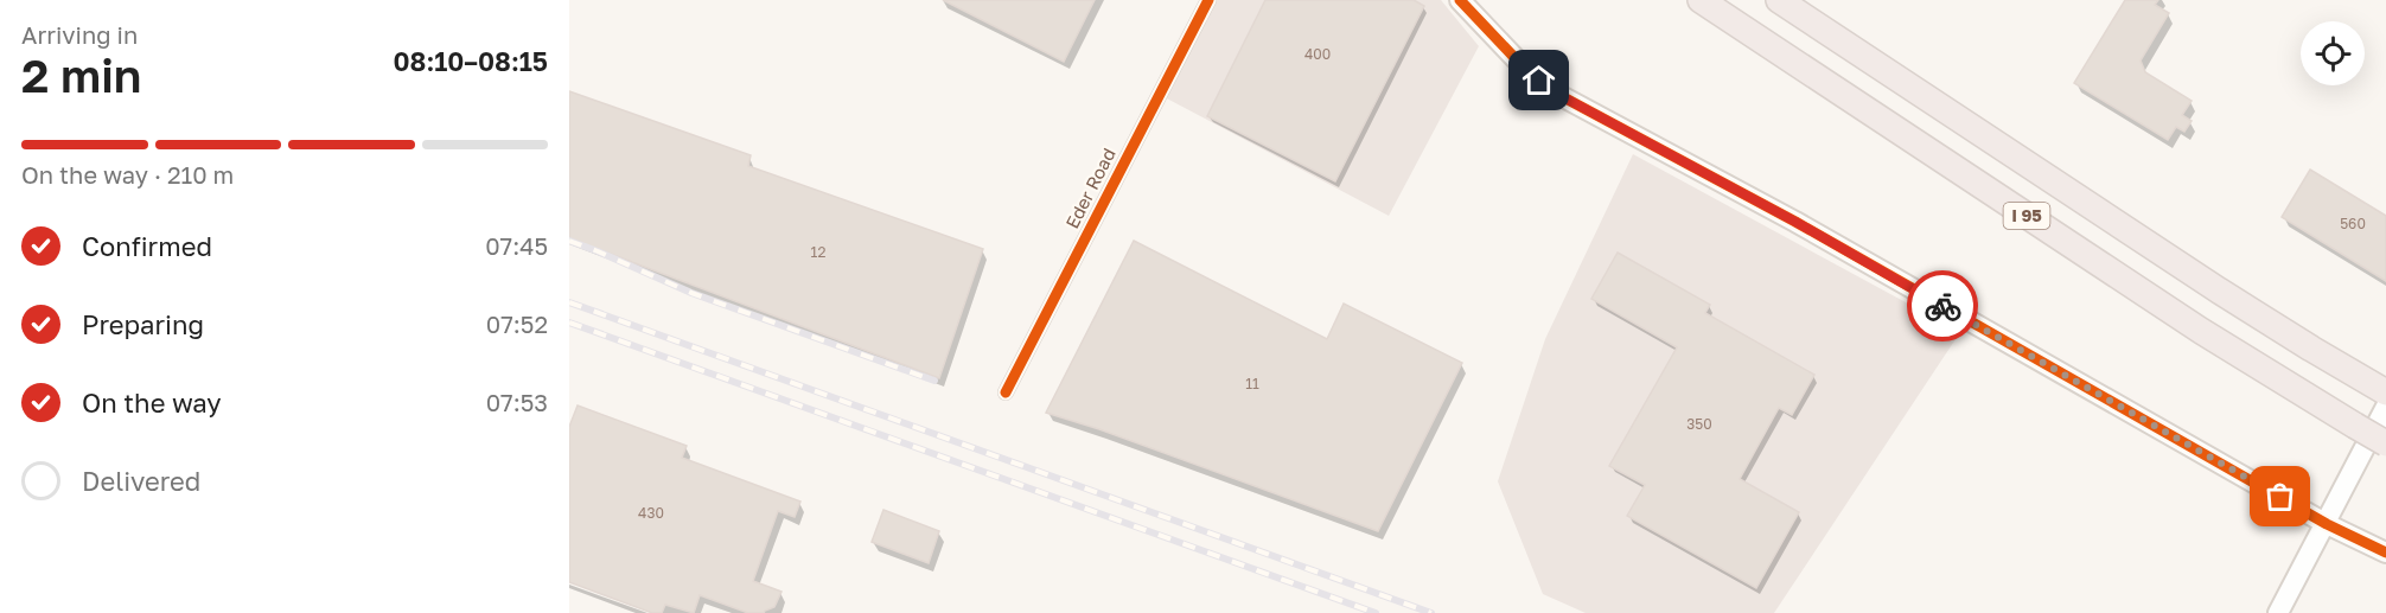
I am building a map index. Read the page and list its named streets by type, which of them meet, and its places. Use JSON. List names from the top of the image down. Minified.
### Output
{"streets":{"highway":["I 95"],"street":["Eder Road"]},"house_numbers":["400","560","12","11","350","430"],"page":{"heading":["2 min","Arriving in","08:10–08:15"],"bar":"On the way · 210 m","list":[["Confirmed","07:45"],["Preparing","07:52"],["On the way","07:53"],"Delivered"]}}
